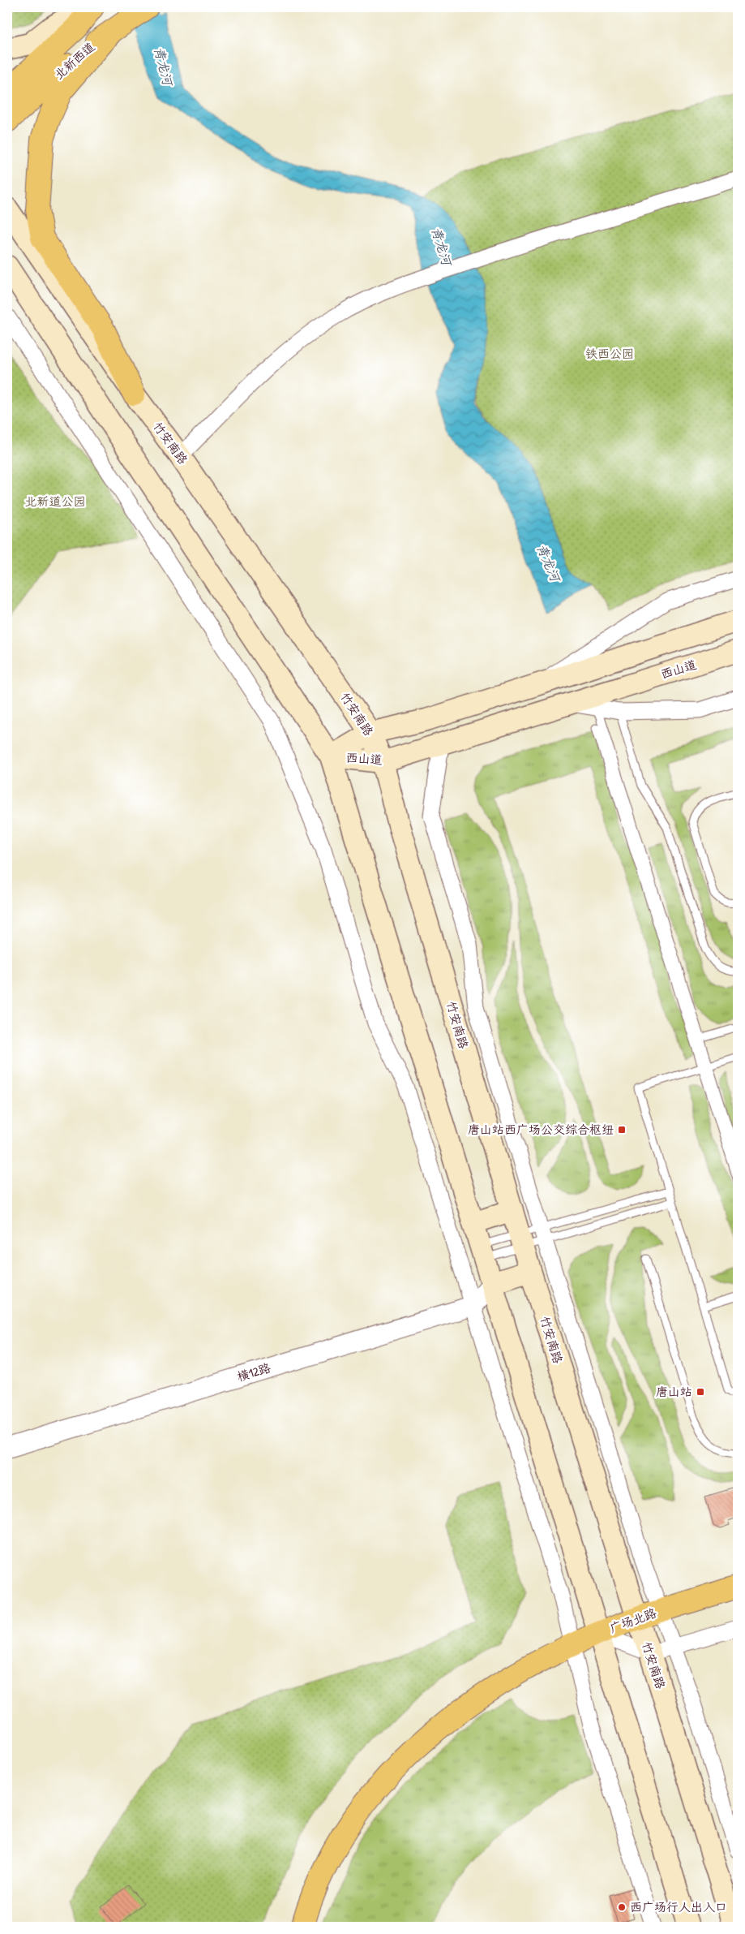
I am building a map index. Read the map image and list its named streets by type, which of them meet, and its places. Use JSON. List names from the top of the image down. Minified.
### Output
{"streets":{"main road":["北新西道","竹安南路","西山道","广场北路"],"street":["横12路"]},"crossings":[["竹安南路","西山道"],["竹安南路","广场北路"]],"water":["青龙河"],"parks":["铁西公园","北新道公园"],"places":{"transit":["唐山站西广场公交综合枢纽","唐山站"],"other":["西广场行人出入口"]}}
